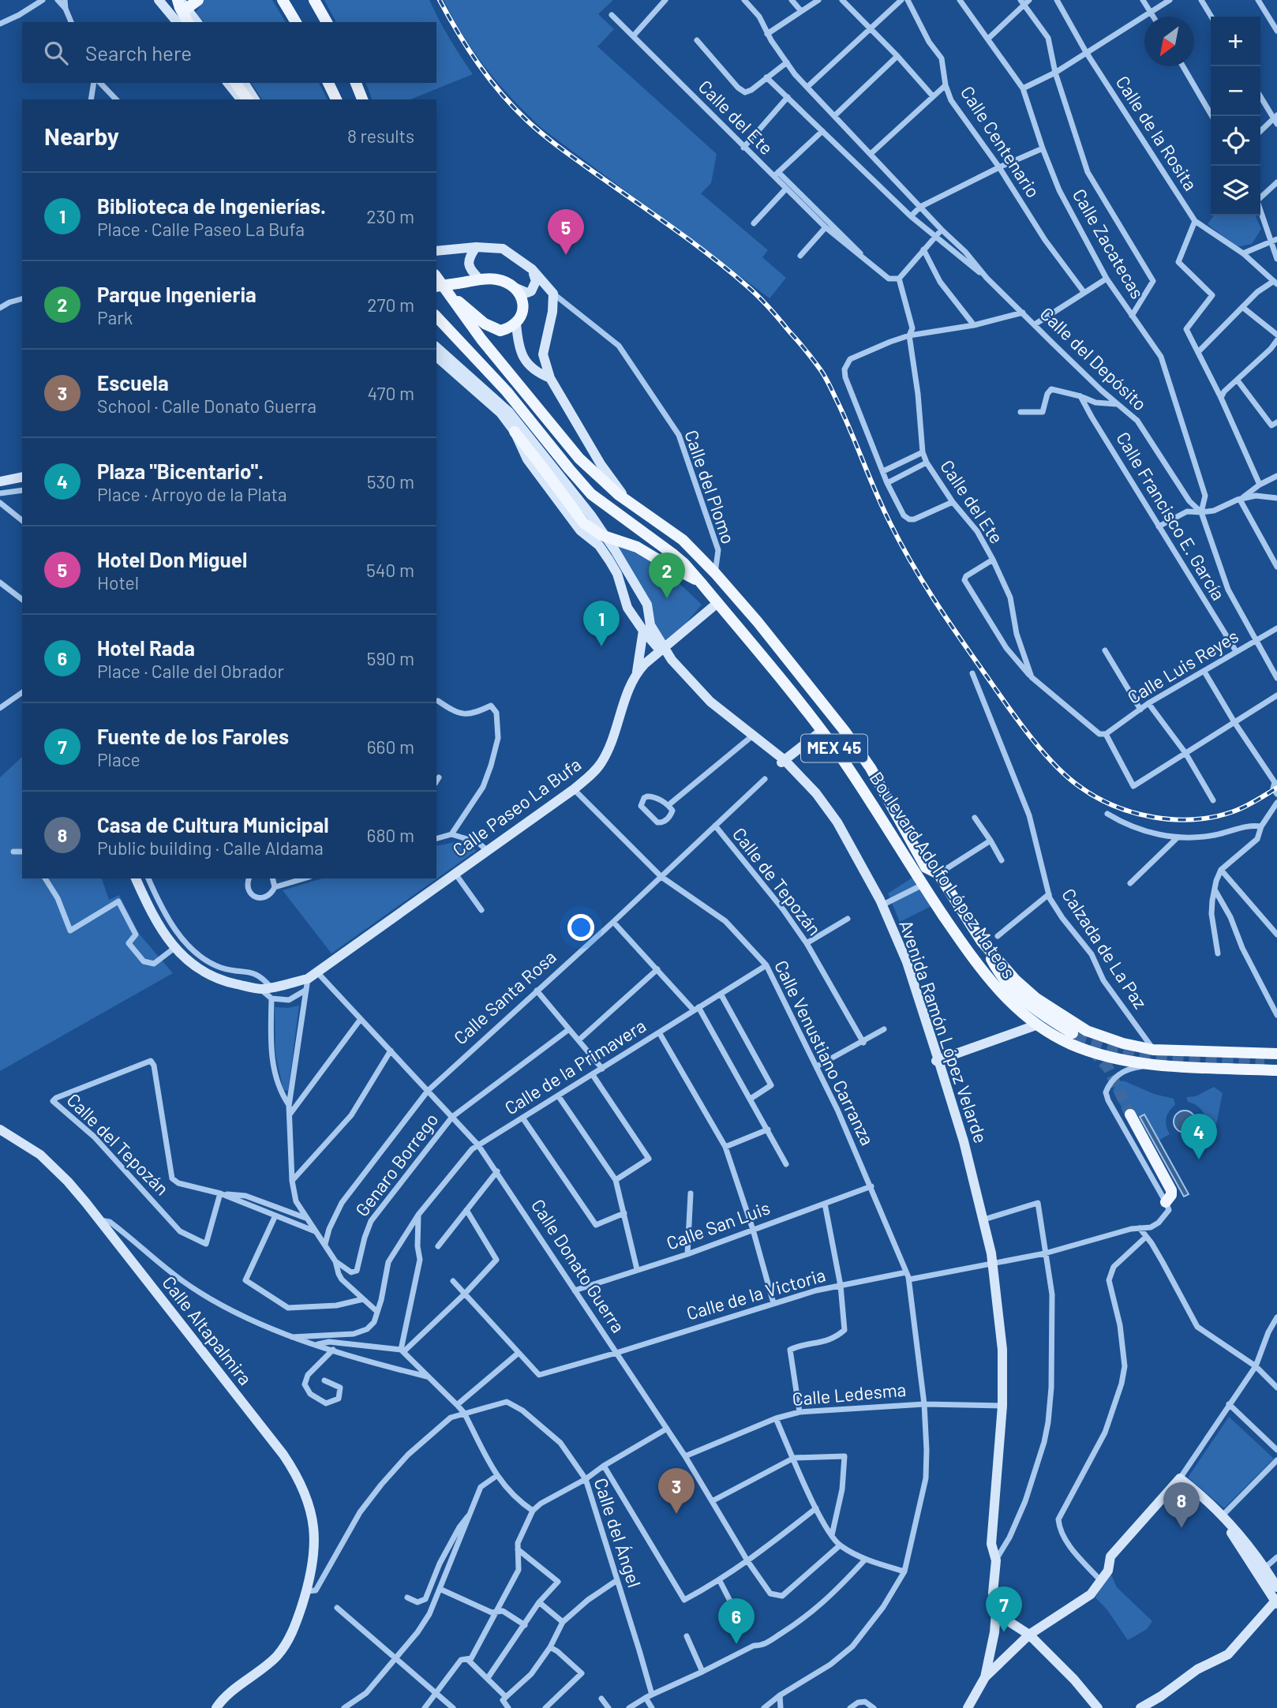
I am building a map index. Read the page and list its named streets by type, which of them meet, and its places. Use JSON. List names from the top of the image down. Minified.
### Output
{"streets":{"main road":["MEX 45","Boulevard Adolfo López Mateos"],"street":["Calle del Ete","Calle de la Rosita","Calle Centenario","Calle Zacatecas","Calle del Depósito","Calle del Plomo","Calle Francisco E. García","Calle Luis Reyes","Calle Paseo La Bufa","Calle de Tepozán","Calzada de La Paz","Calle Santa Rosa","Avenida Ramón López Velarde","Calle Venustiano Carranza","Calle de la Primavera","Calle del Tepozán","Genaro Borrego","Calle San Luis","Calle Donato Guerra","Calle de la Victoria","Calle Altapalmira","Calle Ledesma","Calle del Ángel"]},"crossings":[["Calle Zacatecas","Calle del Depósito"],["Calle del Plomo","Boulevard Adolfo López Mateos"],["Calle Francisco E. García","Calle Luis Reyes"],["MEX 45","Boulevard Adolfo López Mateos"],["Calle Paseo La Bufa","Boulevard Adolfo López Mateos"],["Calle Paseo La Bufa","Avenida Ramón López Velarde"],["Calle Paseo La Bufa","Calle Venustiano Carranza"],["Calle Paseo La Bufa","Calle Donato Guerra"],["Boulevard Adolfo López Mateos","Calzada de La Paz"],["Calle de Tepozán","Calle Santa Rosa"],["Calle Santa Rosa","Calle Venustiano Carranza"],["Calle Santa Rosa","Calle Donato Guerra"],["Calle Venustiano Carranza","Calle de la Primavera"],["Calle Venustiano Carranza","Calle San Luis"],["Calle Venustiano Carranza","Calle de la Victoria"],["Calle Venustiano Carranza","Calle Ledesma"],["Calle de la Primavera","Calle Donato Guerra"],["Genaro Borrego","Calle Donato Guerra"],["Calle San Luis","Calle Donato Guerra"],["Calle Donato Guerra","Calle de la Victoria"],["Calle Donato Guerra","Calle Ledesma"]],"north":"bottom left","page":{"map_buttons":["+","−"],"search":"Search here","heading":["Nearby","8 results"],"list":[{"mark":"1","name":"Biblioteca de Ingenierías.","note":"Place · Calle Paseo La Bufa","value":"230 m"},{"mark":"2","name":"Parque Ingenieria","note":"Park","value":"270 m"},{"mark":"3","name":"Escuela","note":"School · Calle Donato Guerra","value":"470 m"},{"mark":"4","name":"Plaza \"Bicentario\".","note":"Place · Arroyo de la Plata","value":"530 m"},{"mark":"5","name":"Hotel Don Miguel","note":"Hotel","value":"540 m"},{"mark":"6","name":"Hotel Rada","note":"Place · Calle del Obrador","value":"590 m"},{"mark":"7","name":"Fuente de los Faroles","note":"Place","value":"660 m"},{"mark":"8","name":"Casa de Cultura Municipal","note":"Public building · Calle Aldama","value":"680 m"}],"pins":["5","2","1","4","3","8","7","6"]}}
